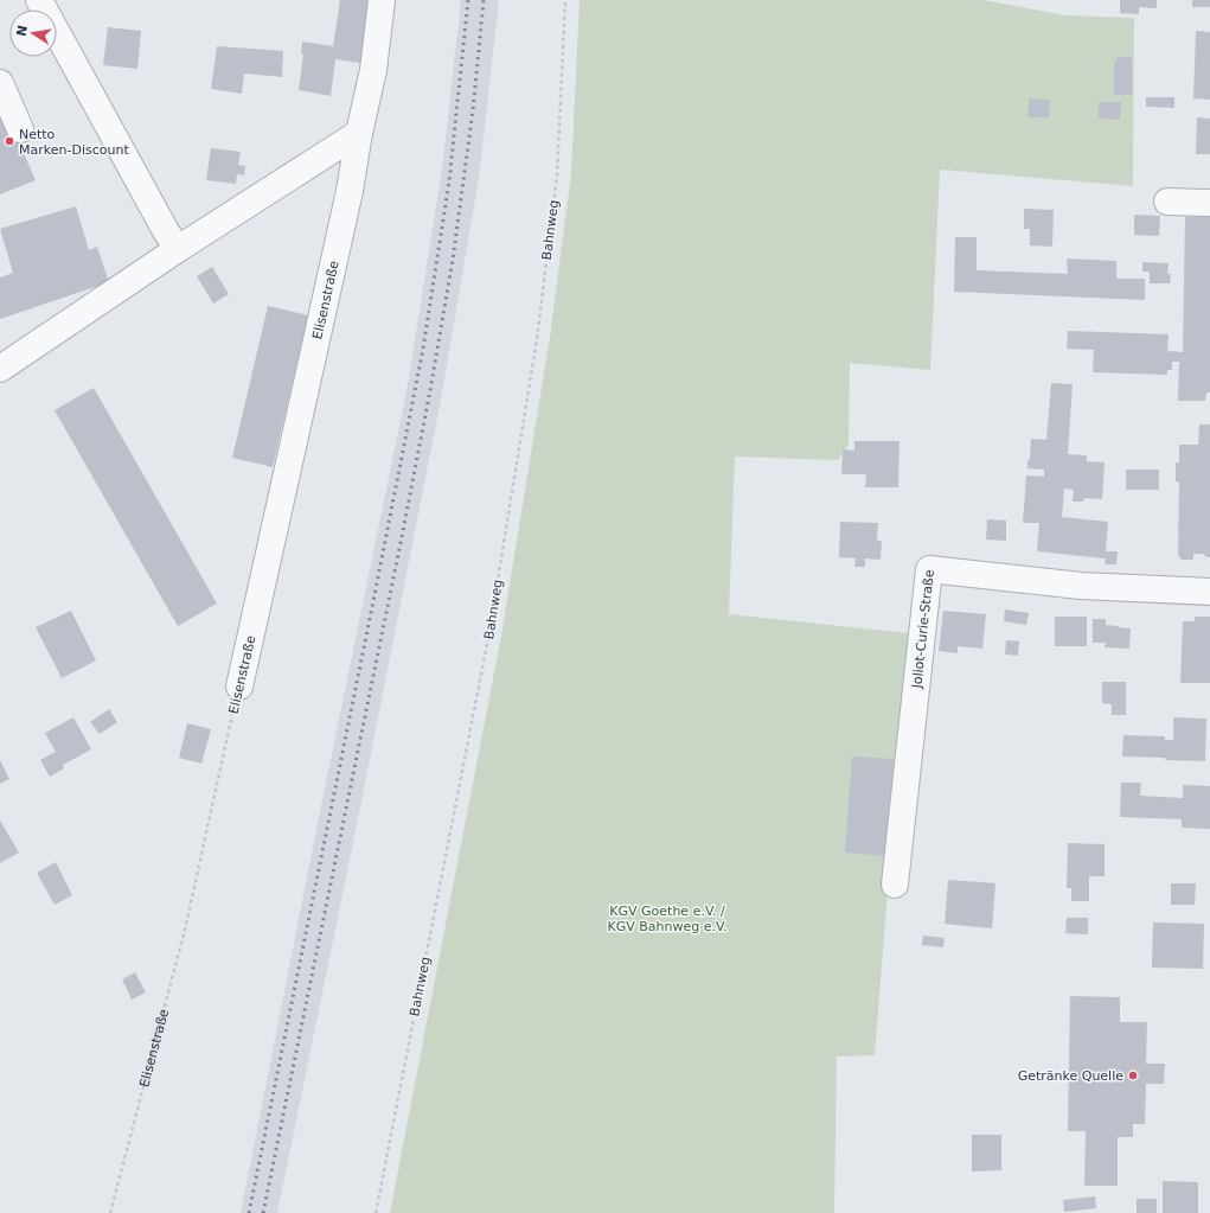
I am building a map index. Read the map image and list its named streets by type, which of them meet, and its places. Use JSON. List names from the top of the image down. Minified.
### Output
{"streets":{"street":["Elisenstraße","Joliot-Curie-Straße"],"path":["Bahnweg"]},"parks":["KGV Goethe e.V. / KGV Bahnweg e.V."],"places":["Netto Marken-Discount","Getränke Quelle"],"north":"left"}
